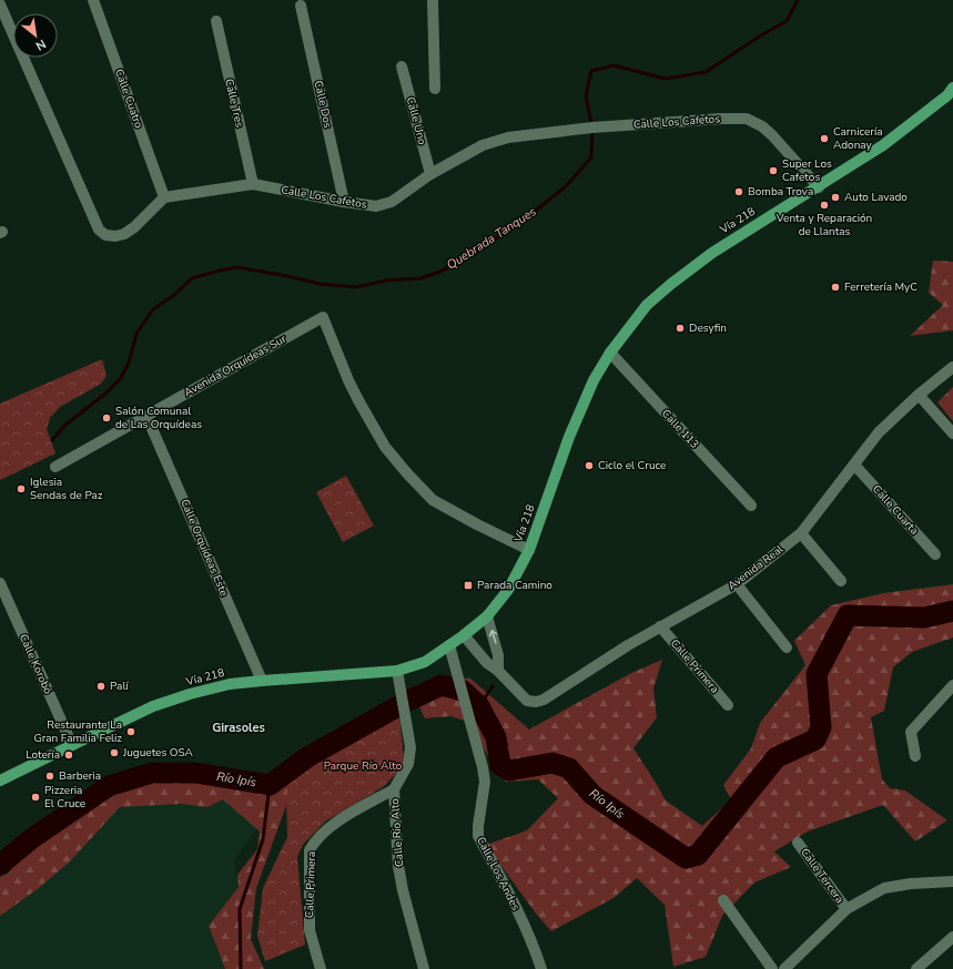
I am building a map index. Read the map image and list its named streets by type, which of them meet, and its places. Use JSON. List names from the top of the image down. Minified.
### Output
{"streets":{"main road":["Vía 218"],"street":["Calle Cuatro","Calle Tres","Calle Dos","Calle Uno","Calle Los Cafetos","Avenida Orquídeas Sur","Calle 113","Calle Cuarta","Calle Orquídeas Este","Avenida Real","Calle Korobó","Calle Primera","Calle Río Alto","Calle Los Andes","Calle Tercera"]},"crossings":[["Calle Cuatro","Calle Los Cafetos"],["Calle Tres","Calle Los Cafetos"],["Calle Dos","Calle Los Cafetos"],["Calle Uno","Calle Los Cafetos"],["Calle Los Cafetos","Vía 218"],["Vía 218","Avenida Orquídeas Sur"],["Vía 218","Calle 113"],["Vía 218","Calle Orquídeas Este"],["Vía 218","Avenida Real"],["Vía 218","Calle Korobó"],["Vía 218","Calle Río Alto"],["Vía 218","Calle Los Andes"],["Avenida Orquídeas Sur","Calle Orquídeas Este"],["Calle Cuarta","Avenida Real"],["Avenida Real","Calle Primera"],["Calle Primera","Calle Río Alto"]],"districts":["Girasoles"],"water":["Quebrada Tanques","Río Ipís"],"parks":["Parque Río Alto"],"places":{"other":["Carnicería Adonay","Super Los Cafetos","Bomba Trova","Auto Lavado","Venta y Reparación de Llantas","Ferretería MyC","Desyfin","Salón Comunal de Las Orquídeas","Ciclo el Cruce","Iglesia Sendas de Paz","Palí","Restaurante La Gran Familia Feliz","Juguetes OSA","Lotería","Barberia","Pizzeria El Cruce"],"transit":["Parada Camino"]},"north":"bottom right"}
